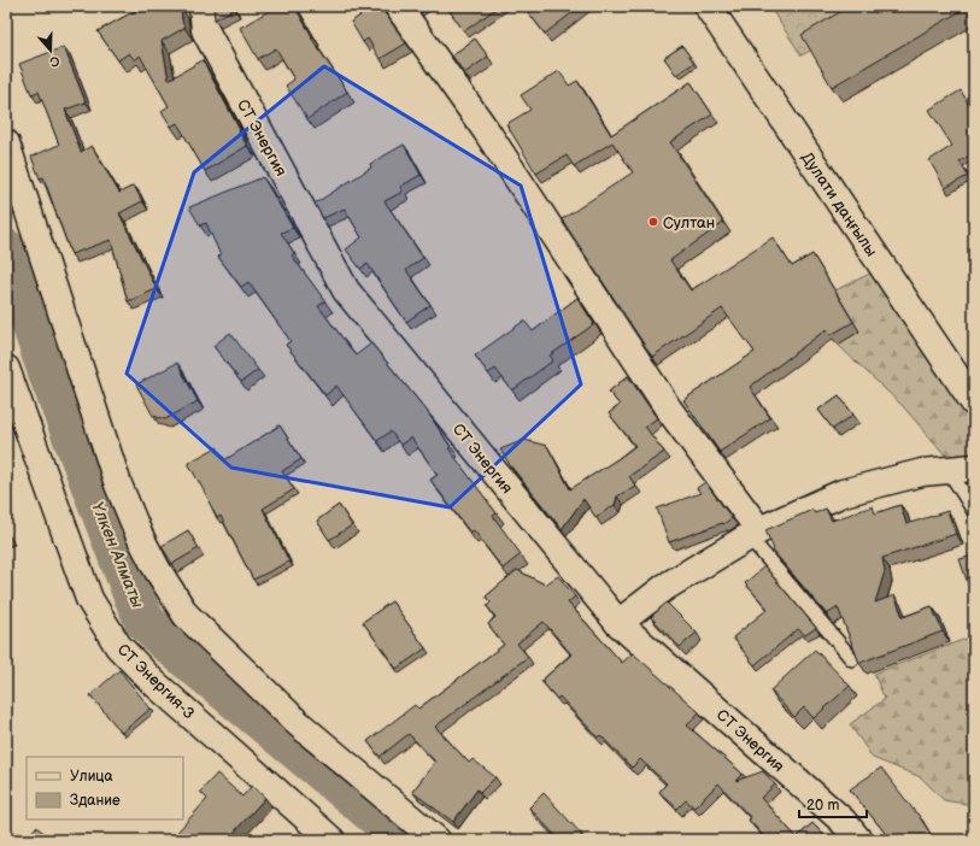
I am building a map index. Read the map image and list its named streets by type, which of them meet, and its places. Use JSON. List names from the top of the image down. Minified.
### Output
{"streets":{"street":["СТ Энергия","Дулати даңғылы","СТ Энергия-3"]},"water":["Үлкен Алматы"],"places":["Султан"],"legend":["Улица","Здание"],"scale_bar":"20 m","north":"bottom"}
